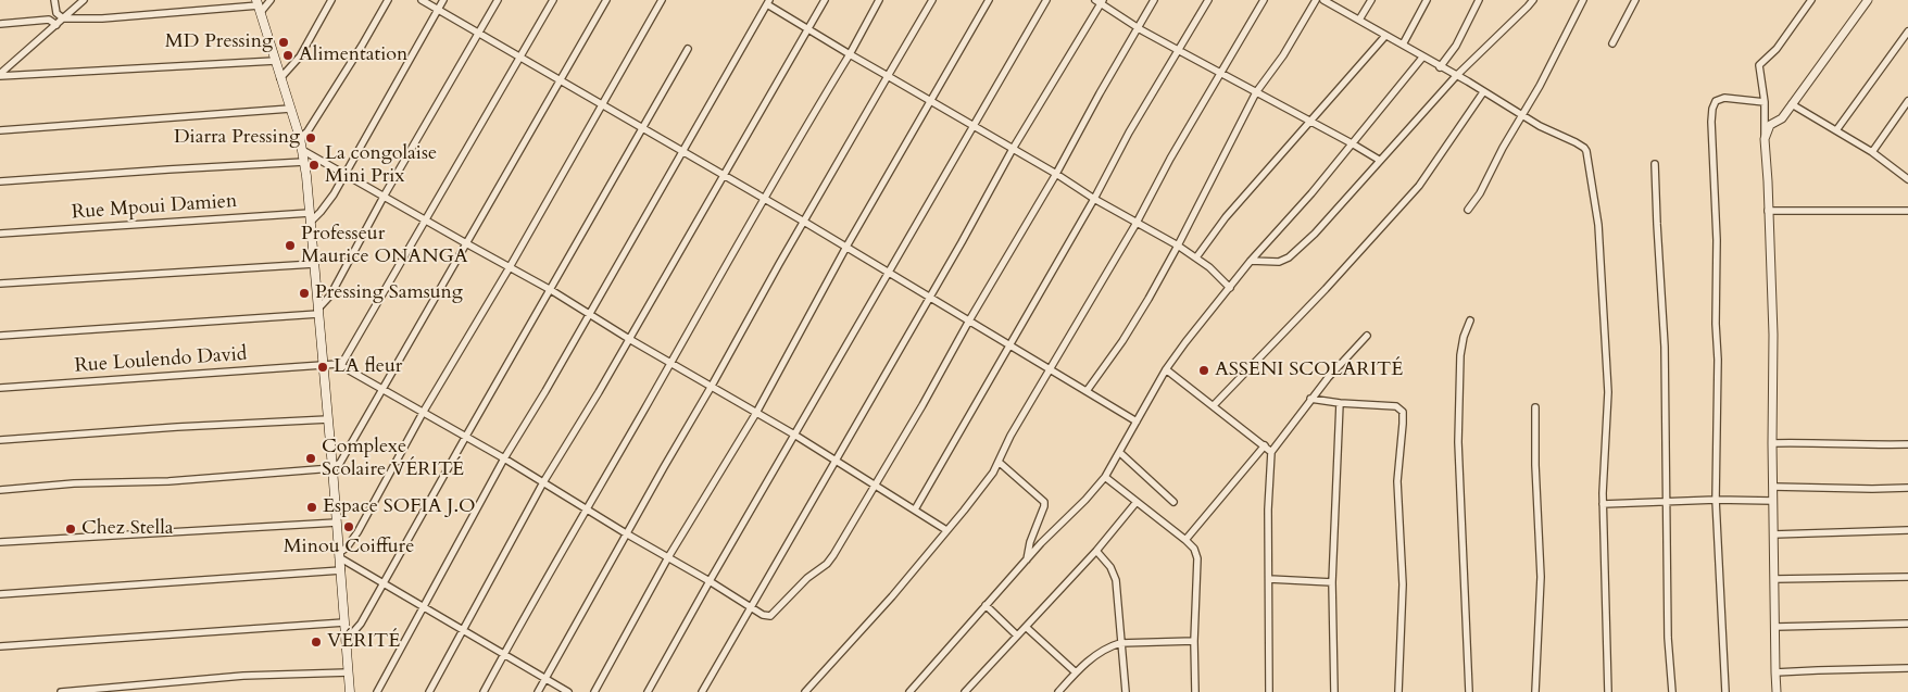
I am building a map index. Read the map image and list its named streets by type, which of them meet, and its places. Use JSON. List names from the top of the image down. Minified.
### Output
{"streets":{"street":["Rue Mpoui Damien","Rue Loulendo David"]},"places":["MD Pressing","Alimentation","Diarra Pressing","La congolaise Mini Prix","Professeur Maurice ONANGA","Pressing Samsung","LA fleur","ASSENI SCOLARITÉ","Complexe Scolaire VÉRITÉ","Espace SOFIA J.O","Minou Coiffure","Chez Stella","VÉRITÉ"]}
